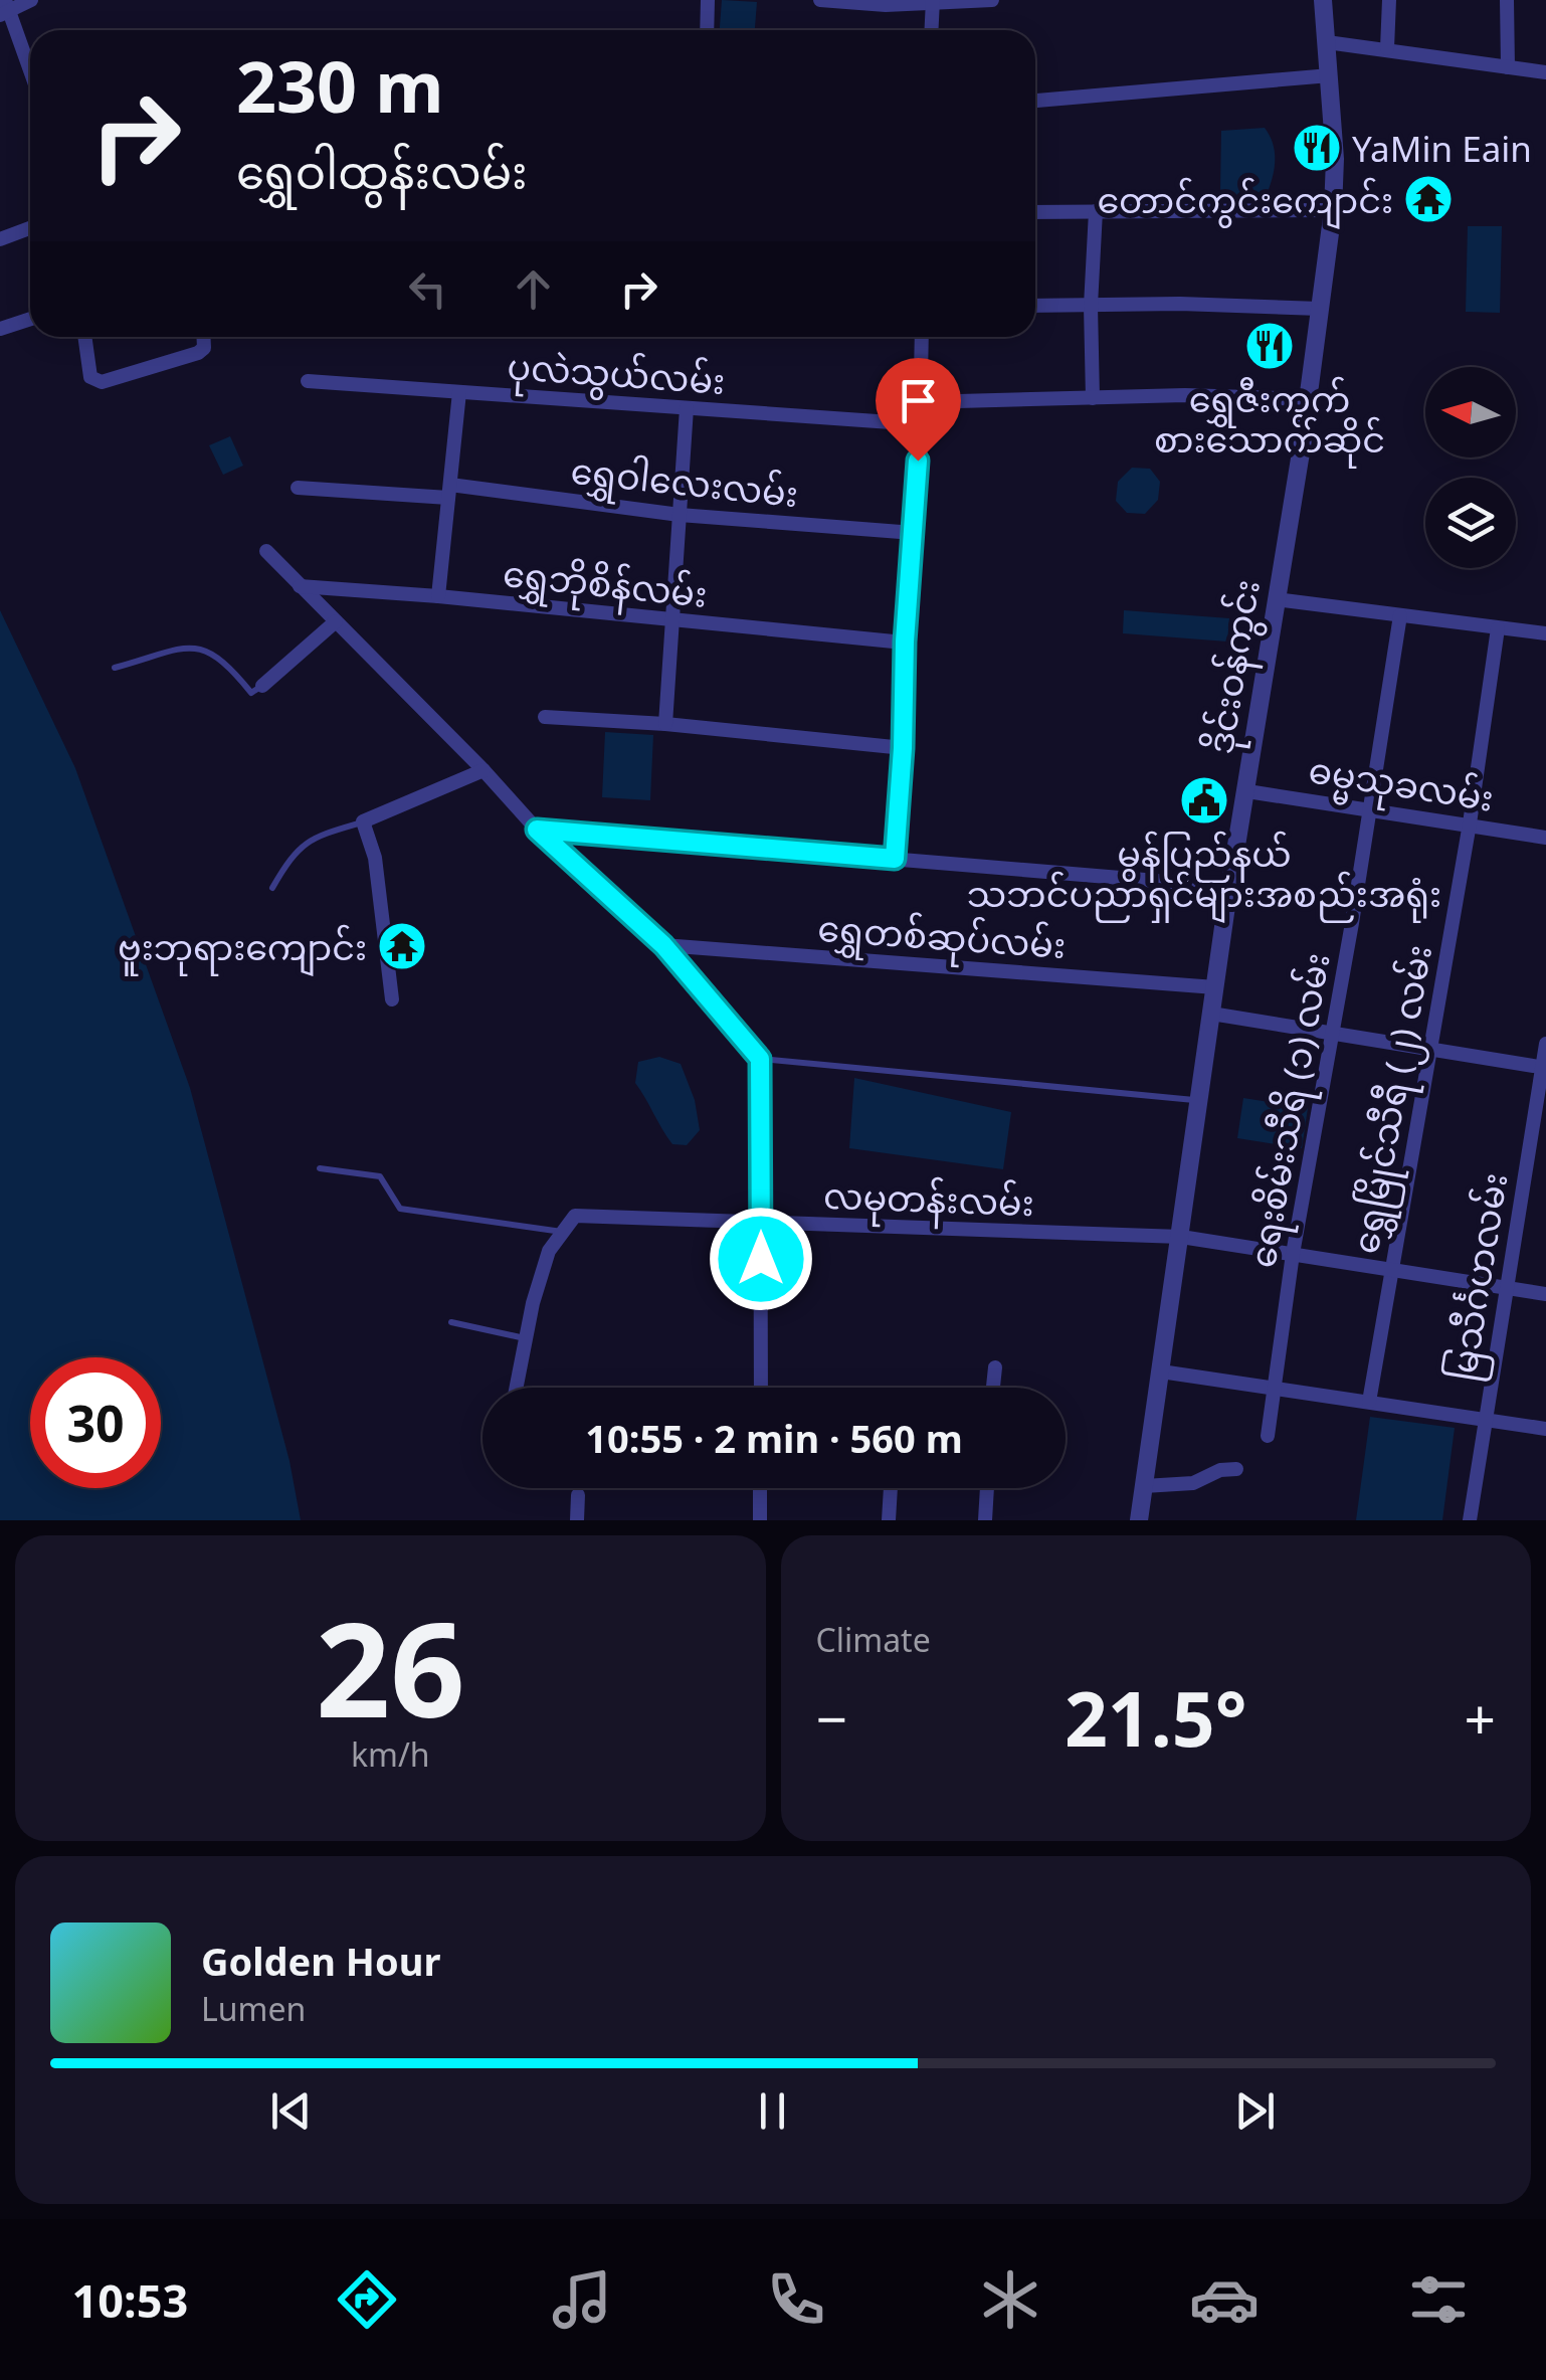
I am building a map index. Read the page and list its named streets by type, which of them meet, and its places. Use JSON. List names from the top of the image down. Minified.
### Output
{"streets":{"street":["ပုလဲသွယ်လမ်း","ရွှေဝါလေးလမ်း","ရွှေဘိုစိန်လမ်း","ဒိုင်းဝန်ကွင်း","ဓမ္မသုခလမ်း","ရွှေတစ်ဆုပ်လမ်း","ရွှေမြိုင်သီရီ (၂) လမ်း","ရေးစိမ်းသီရိ (၁) လမ်း","လမုတန်းလမ်း","မြသီင်္ဂဟလမ်း"]},"crossings":[["ဒိုင်းဝန်ကွင်း","ဓမ္မသုခလမ်း"],["ဒိုင်းဝန်ကွင်း","ရွှေတစ်ဆုပ်လမ်း"],["ဒိုင်းဝန်ကွင်း","လမုတန်းလမ်း"],["ဓမ္မသုခလမ်း","ရွှေမြိုင်သီရီ (၂) လမ်း"],["ဓမ္မသုခလမ်း","ရေးစိမ်းသီရိ (၁) လမ်း"],["ရွှေမြိုင်သီရီ (၂) လမ်း","လမုတန်းလမ်း"],["ရေးစိမ်းသီရိ (၁) လမ်း","လမုတန်းလမ်း"],["လမုတန်းလမ်း","မြသီင်္ဂဟလမ်း"]],"places":{"restaurant":["YaMin Eain","ရွှေဇီးကွက် စားသောက်ဆိုင်"],"temple":["တောင်ကွင်းကျောင်း","ဗူးဘုရားကျောင်း"],"public building":["မွန်ပြည်နယ် သဘင်ပညာရှင်များအစည်းအရုံး"]},"north":"left","page":{"turn":["230 m","ရွှေဝါထွန်းလမ်း"],"limit":"30","trip":"10:55 · 2 min · 560 m","tile":[["26","km/h"],"Climate"],"heat":["−","21.5°","+"],"song":["Golden Hour","Lumen"],"tabs":"10:53"}}
